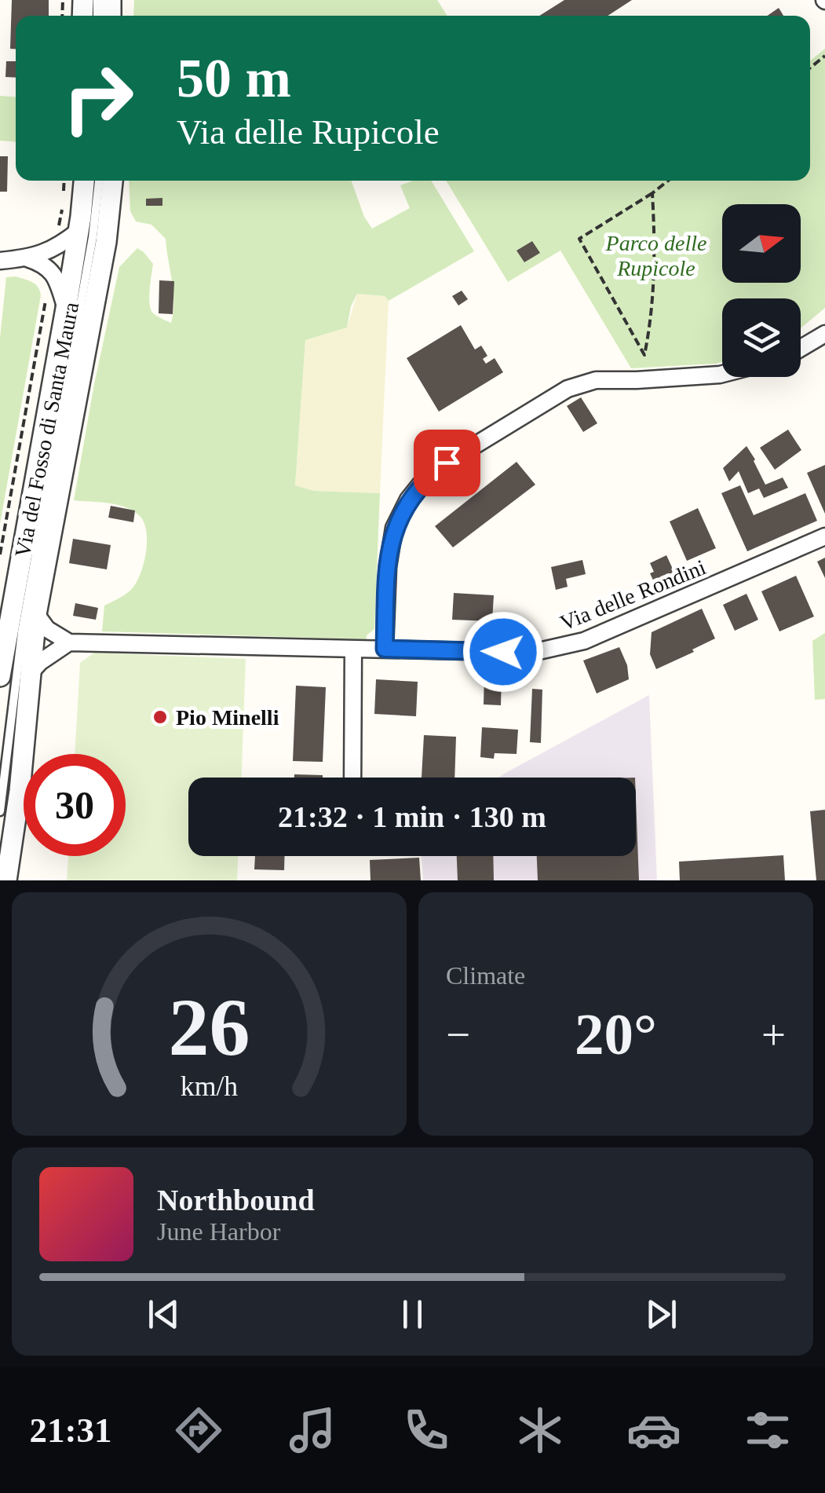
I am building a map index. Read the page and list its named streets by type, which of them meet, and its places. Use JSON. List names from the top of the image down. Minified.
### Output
{"streets":{"street":["Via del Fosso di Santa Maura","Via delle Rondini"]},"parks":["Parco delle Rupicole"],"places":["Pio Minelli"],"north":"right","page":{"turn":["50 m","Via delle Rupicole"],"limit":"30","trip":"21:32 · 1 min · 130 m","tile":"Climate","heat":["−","20°","+"],"song":["Northbound","June Harbor"],"tabs":"21:31","gauge":["26","km/h"]}}
